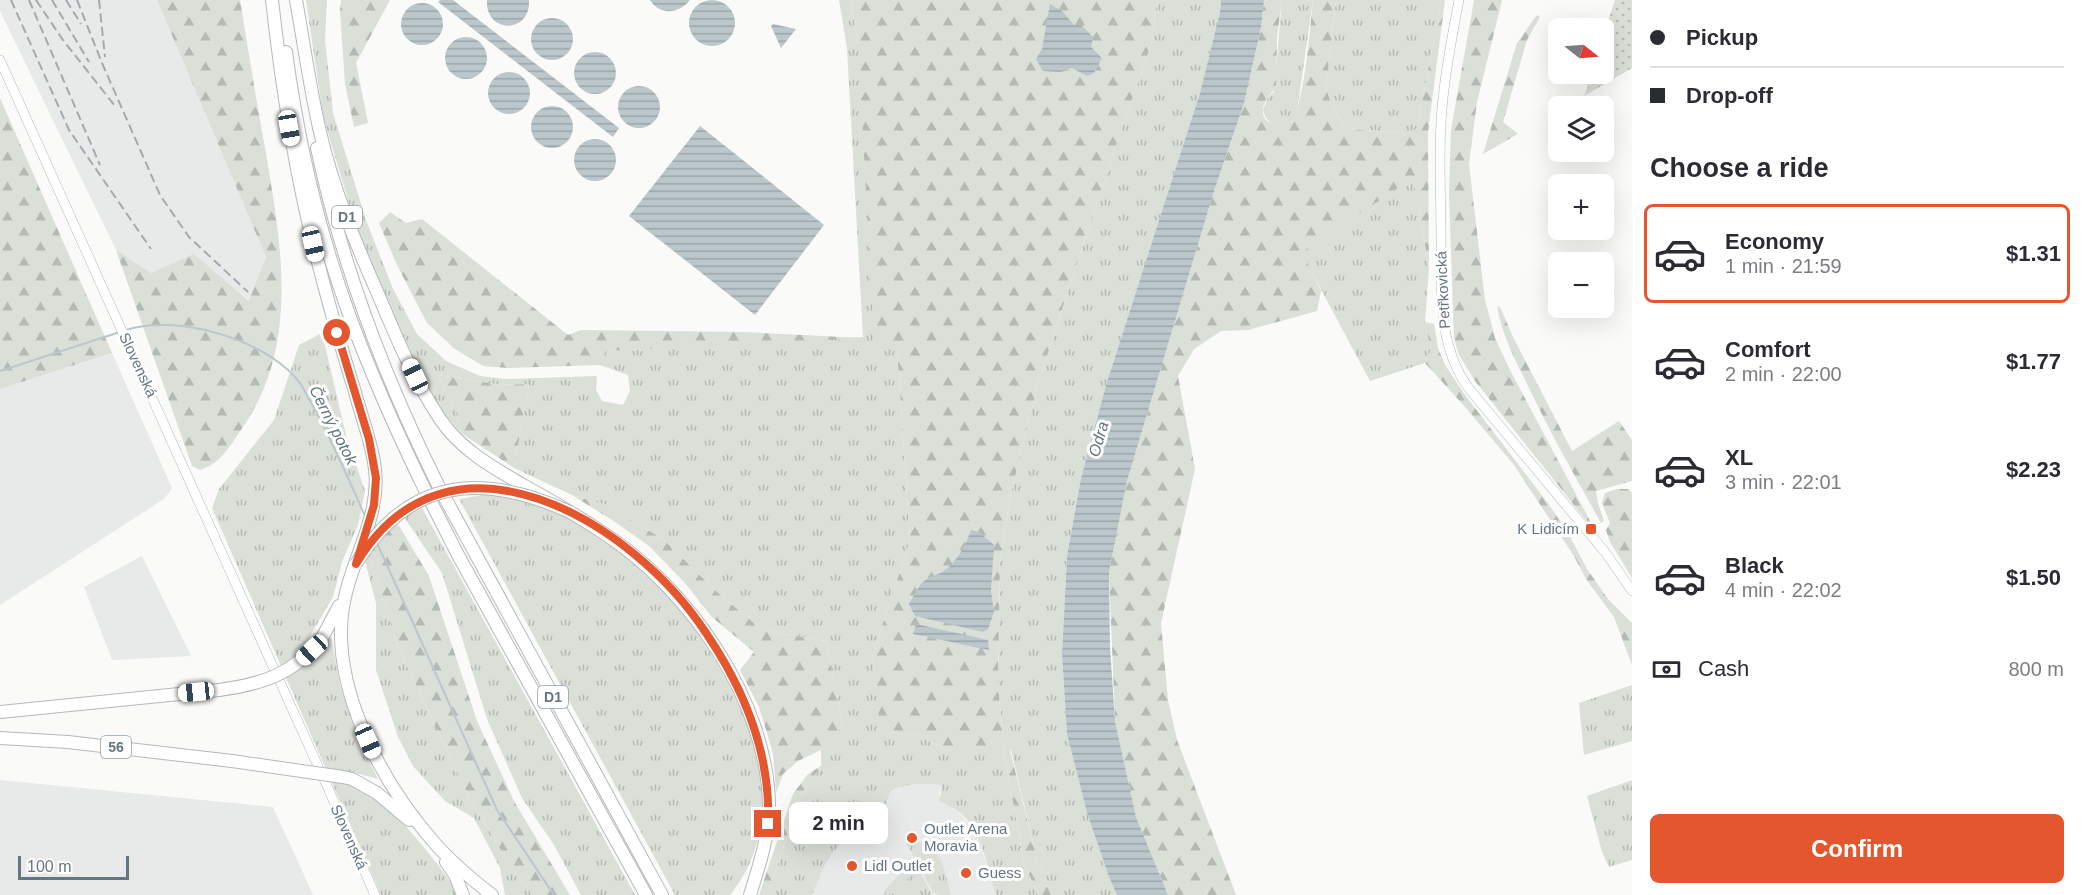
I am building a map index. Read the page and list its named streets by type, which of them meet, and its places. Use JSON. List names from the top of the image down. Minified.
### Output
{"streets":{"highway":["D1","56"],"street":["Petřkovická","Slovenská"]},"water":["Černý potok","Odra"],"places":{"transit":["K Lidicím"],"other":["Outlet Arena Moravia","Lidl Outlet","Guess"]},"scale_bar":"100 m","north":"right","page":{"banner":["Pickup","Drop-off"],"map_buttons":["+","−"],"heading":"Choose a ride","list":[{"name":"Economy","note":"1 min · 21:59","value":"$1.31"},{"name":"Comfort","note":"2 min · 22:00","value":"$1.77"},{"name":"XL","note":"3 min · 22:01","value":"$2.23"},{"name":"Black","note":"4 min · 22:02","value":"$1.50"}],"pay":["Cash","800 m"],"bubble":"2 min","buttons":"Confirm","scale":"100 m"}}
